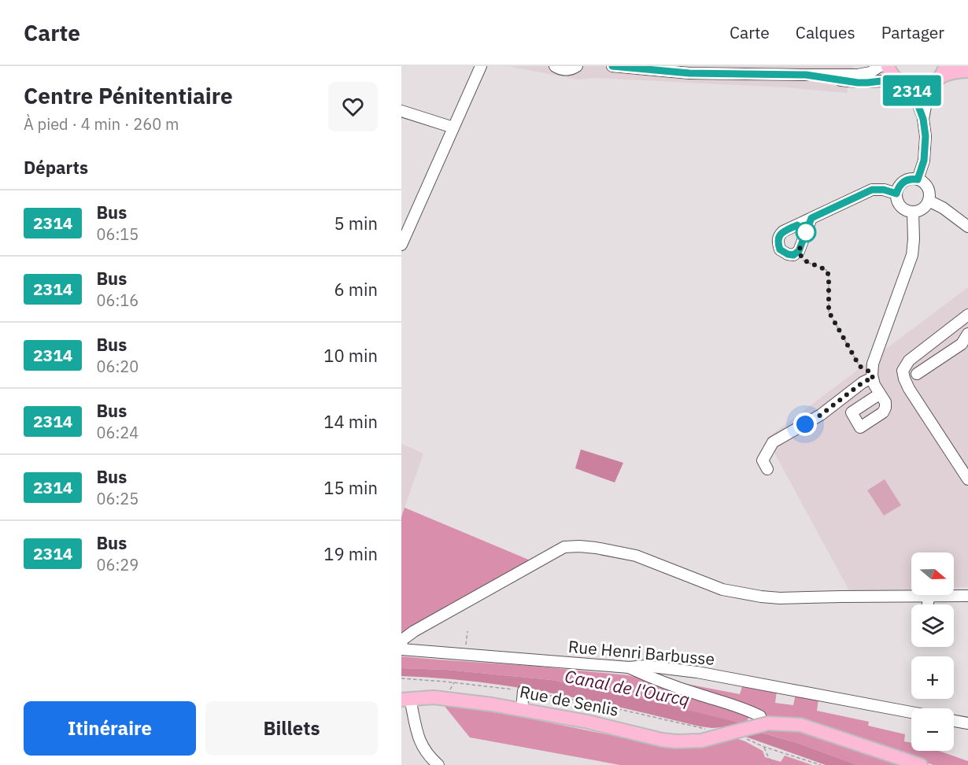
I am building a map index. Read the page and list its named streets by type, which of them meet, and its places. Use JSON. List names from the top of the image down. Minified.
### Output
{"streets":{"main road":["Rue de Senlis"],"street":["Rue Henri Barbusse"]},"water":["Canal de l'Ourcq"],"lines":["bus line 2314"],"north":"right","page":{"header":"Carte","nav":["Carte","Calques","Partager"],"heading":[["Centre Pénitentiaire","À pied · 4 min · 260 m"],"Départs"],"on_map":"2314","list":[{"mark":"2314","name":"Bus","note":"06:15","value":"5 min"},{"mark":"2314","name":"Bus","note":"06:16","value":"6 min"},{"mark":"2314","name":"Bus","note":"06:20","value":"10 min"},{"mark":"2314","name":"Bus","note":"06:24","value":"14 min"},{"mark":"2314","name":"Bus","note":"06:25","value":"15 min"},{"mark":"2314","name":"Bus","note":"06:29","value":"19 min"}],"map_buttons":["+","−"],"buttons":["Itinéraire","Billets"]}}
